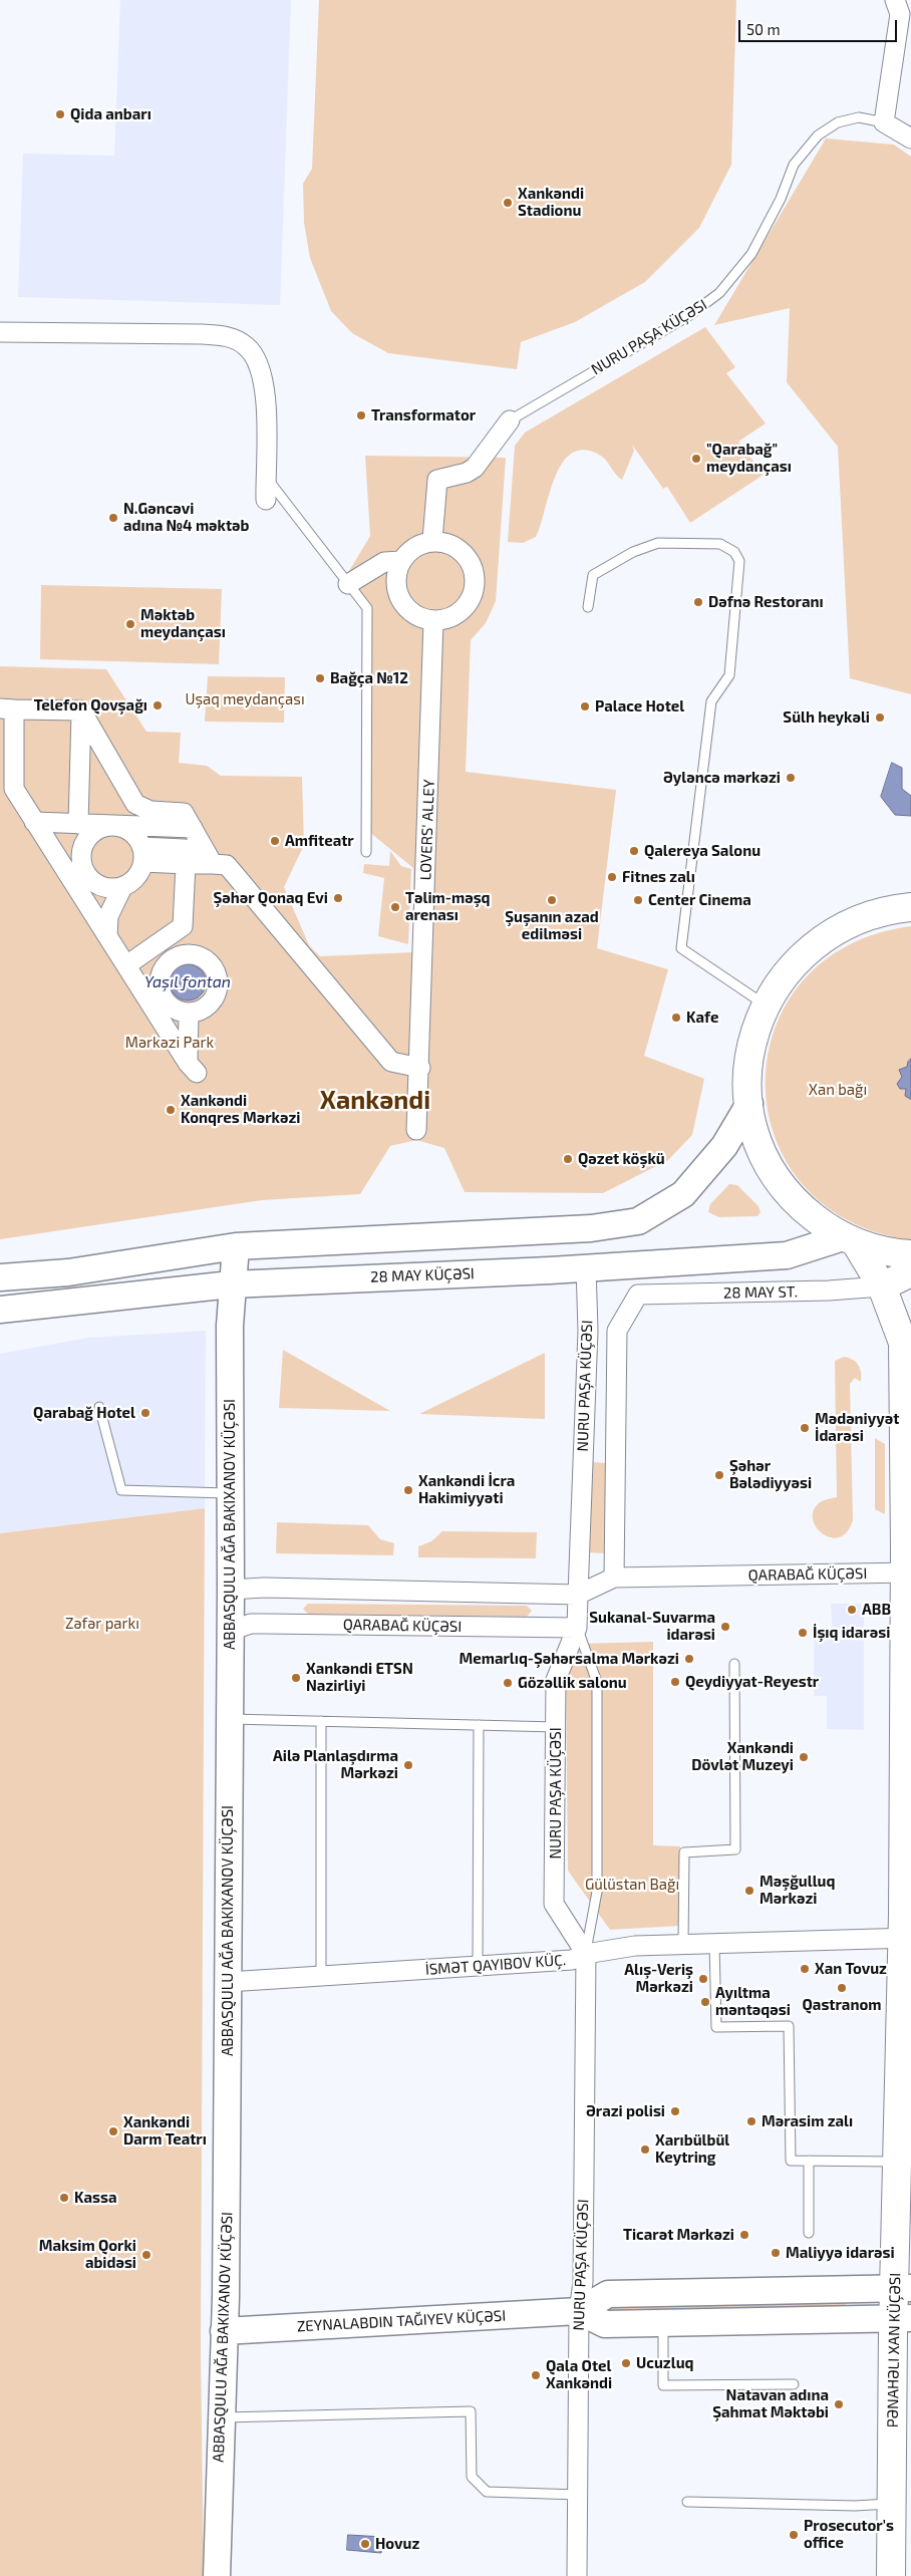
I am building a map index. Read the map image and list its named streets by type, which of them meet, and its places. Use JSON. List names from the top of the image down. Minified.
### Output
{"streets":{"main road":["PƏNAHƏLI XAN KÜÇƏSI"],"street":["NURU PAŞA KÜÇƏSI","LOVERS' ALLEY","28 MAY KÜÇƏSI","28 MAY ST.","QARABAĞ KÜÇƏSI"]},"crossings":[["NURU PAŞA KÜÇƏSI","28 MAY KÜÇƏSI"],["NURU PAŞA KÜÇƏSI","28 MAY ST."],["NURU PAŞA KÜÇƏSI","QARABAĞ KÜÇƏSI"],["QARABAĞ KÜÇƏSI","PƏNAHƏLI XAN KÜÇƏSI"]],"districts":["Xankəndi"],"water":["Yaşıl fontan"],"parks":["Uşaq meydançası","Mərkəzi Park","Xan bağı","Zəfər parkı","Gülüstan Bağı"],"places":["Qida anbarı","Xankəndi Stadionu","Transformator","\"Qarabağ\" meydançası","N.Gəncəvi adına №4 məktəb","Dəfnə Restoranı","Məktəb meydançası","Bağça №12","Telefon Qovşağı","Palace Hotel","Sülh heykəli","Əyləncə mərkəzi","Amfiteatr","Qalereya Salonu","Fitnes zalı","Şəhər Qonaq Evi","Şuşanın azad edilməsi","Center Cinema","Təlim-məşq arenası","Kafe","Xankəndi Konqres Mərkəzi","Qəzet köşkü","Qarabağ Hotel","Mədəniyyət İdarəsi","Şəhər Bələdiyyəsi","Xankəndi İcra Hakimiyyəti","ABB","Sukanal-Suvarma idarəsi","İşıq idarəsi","Memarlıq-Şəhərsalma Mərkəzi","Xankəndi ETSN Nazirliyi","Qeydiyyat-Reyestr","Gözəllik salonu","Xankəndi Dövlət Muzeyi","Ailə Planlaşdırma Mərkəzi","Məşğulluq Mərkəzi","Xan Tovuz","Alış-Veriş Mərkəzi","Qastranom","Ayıltma məntəqəsi","Ərazi polisi","Mərasim zalı","Xankəndi Darm Teatrı","Xarıbülbül Keytring","Kassa","Ticarət Mərkəzi","Maliyyə idarəsi","Maksim Qorki abidəsi","Ucuzluq","Qala Otel Xankəndi","Natavan adına Şahmat Məktəbi","Prosecutor's office","Hovuz"],"scale_bar":"50 m"}
